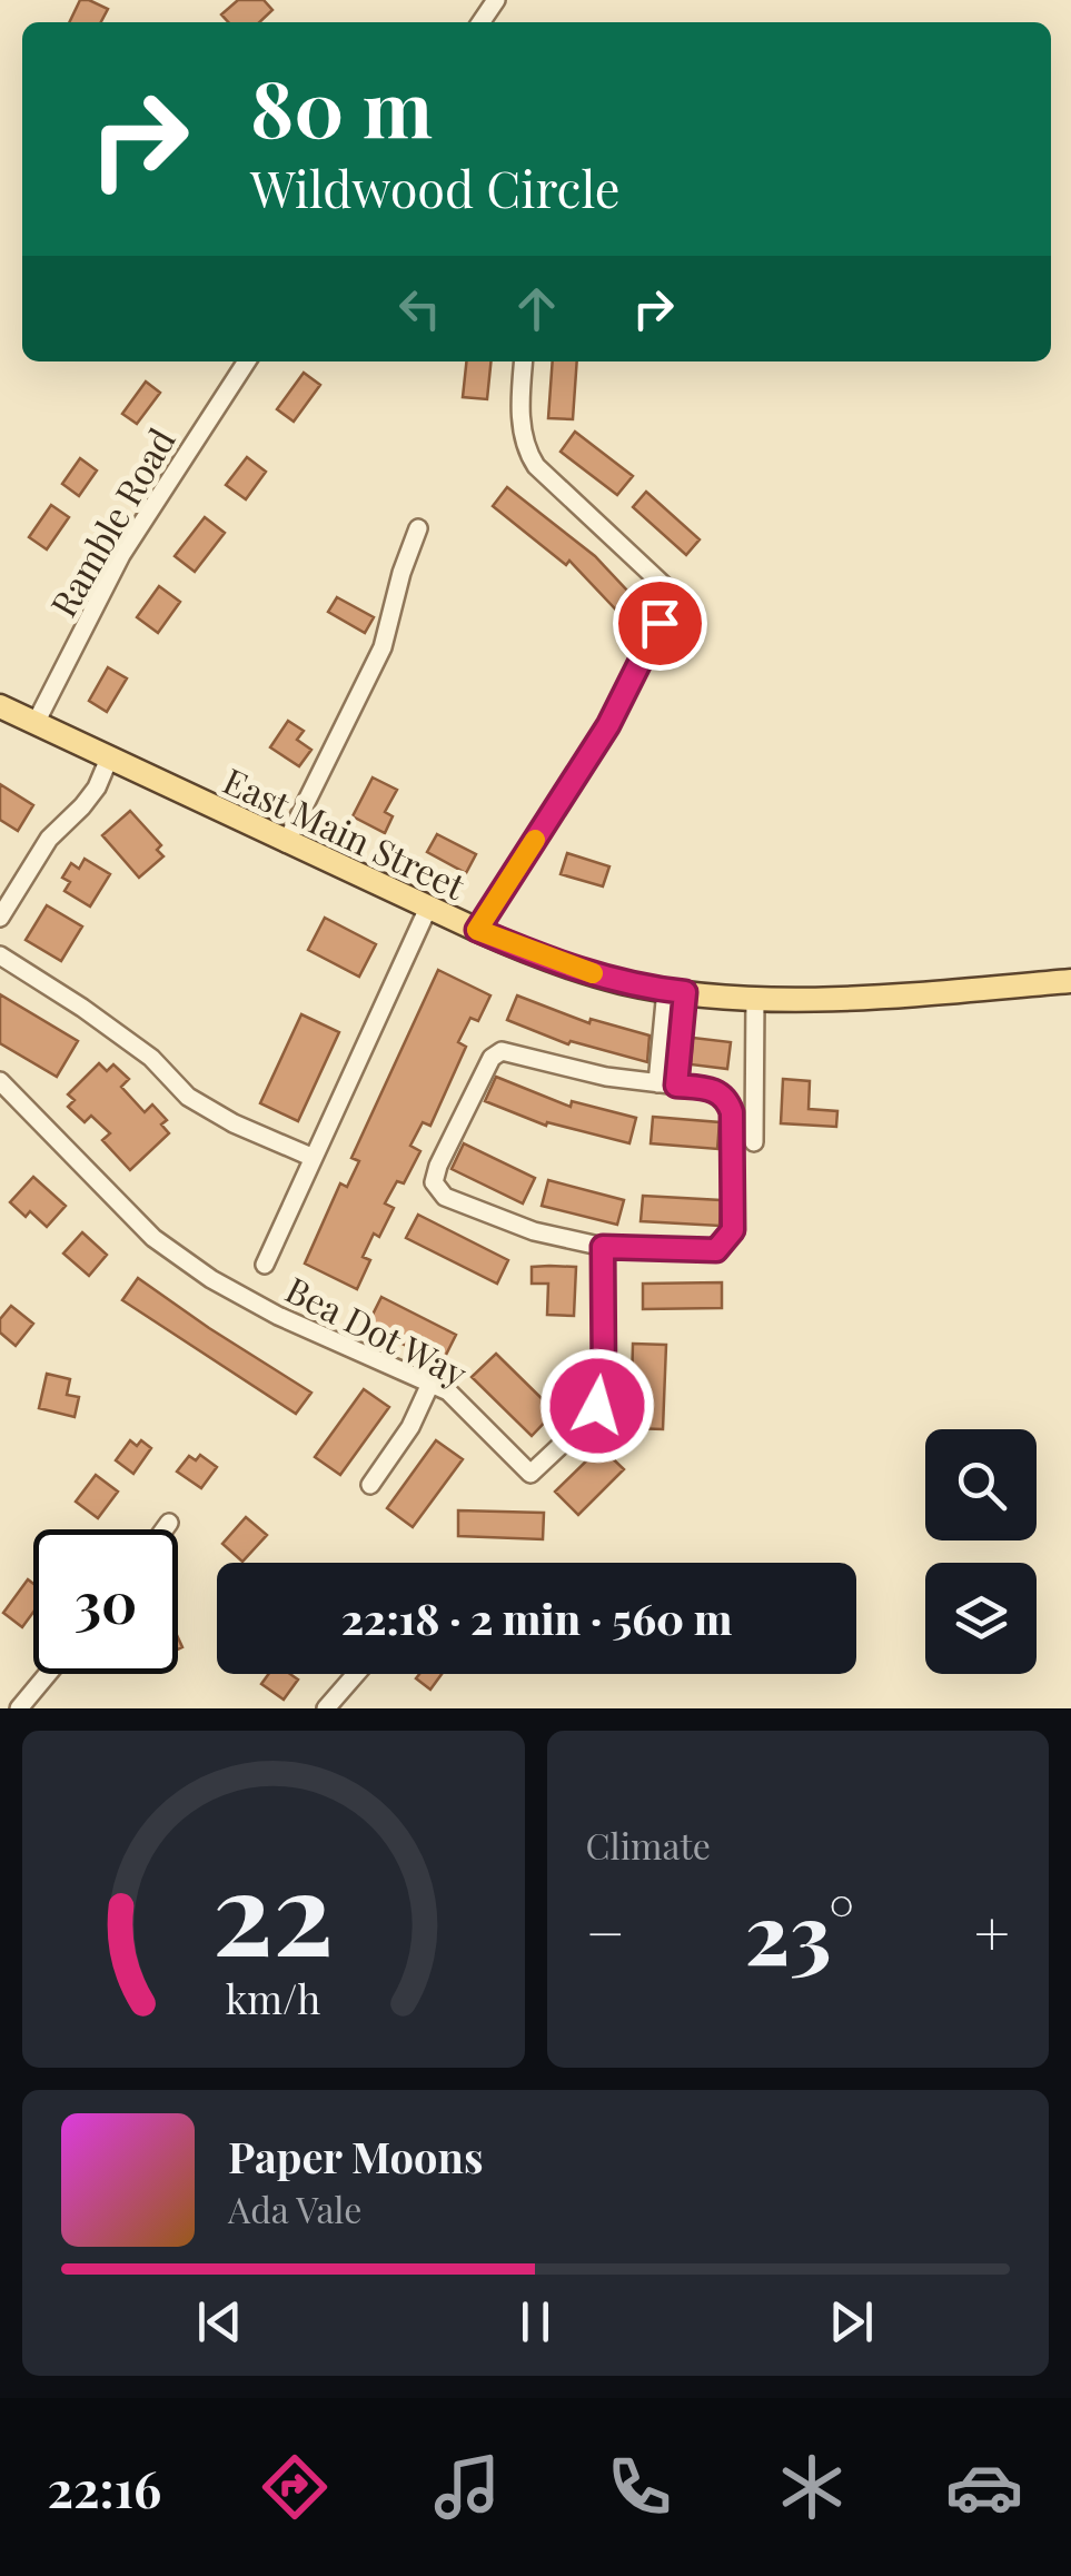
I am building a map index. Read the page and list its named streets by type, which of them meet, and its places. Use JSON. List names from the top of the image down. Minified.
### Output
{"streets":{"main road":["East Main Street"],"street":["Ramble Road","Bea Dot Way"]},"crossings":[["Ramble Road","East Main Street"]],"page":{"turn":["80 m","Wildwood Circle"],"limit":"30","trip":"22:18 · 2 min · 560 m","tile":"Climate","heat":["−","23°","+"],"song":["Paper Moons","Ada Vale"],"tabs":"22:16","gauge":["22","km/h"]}}
